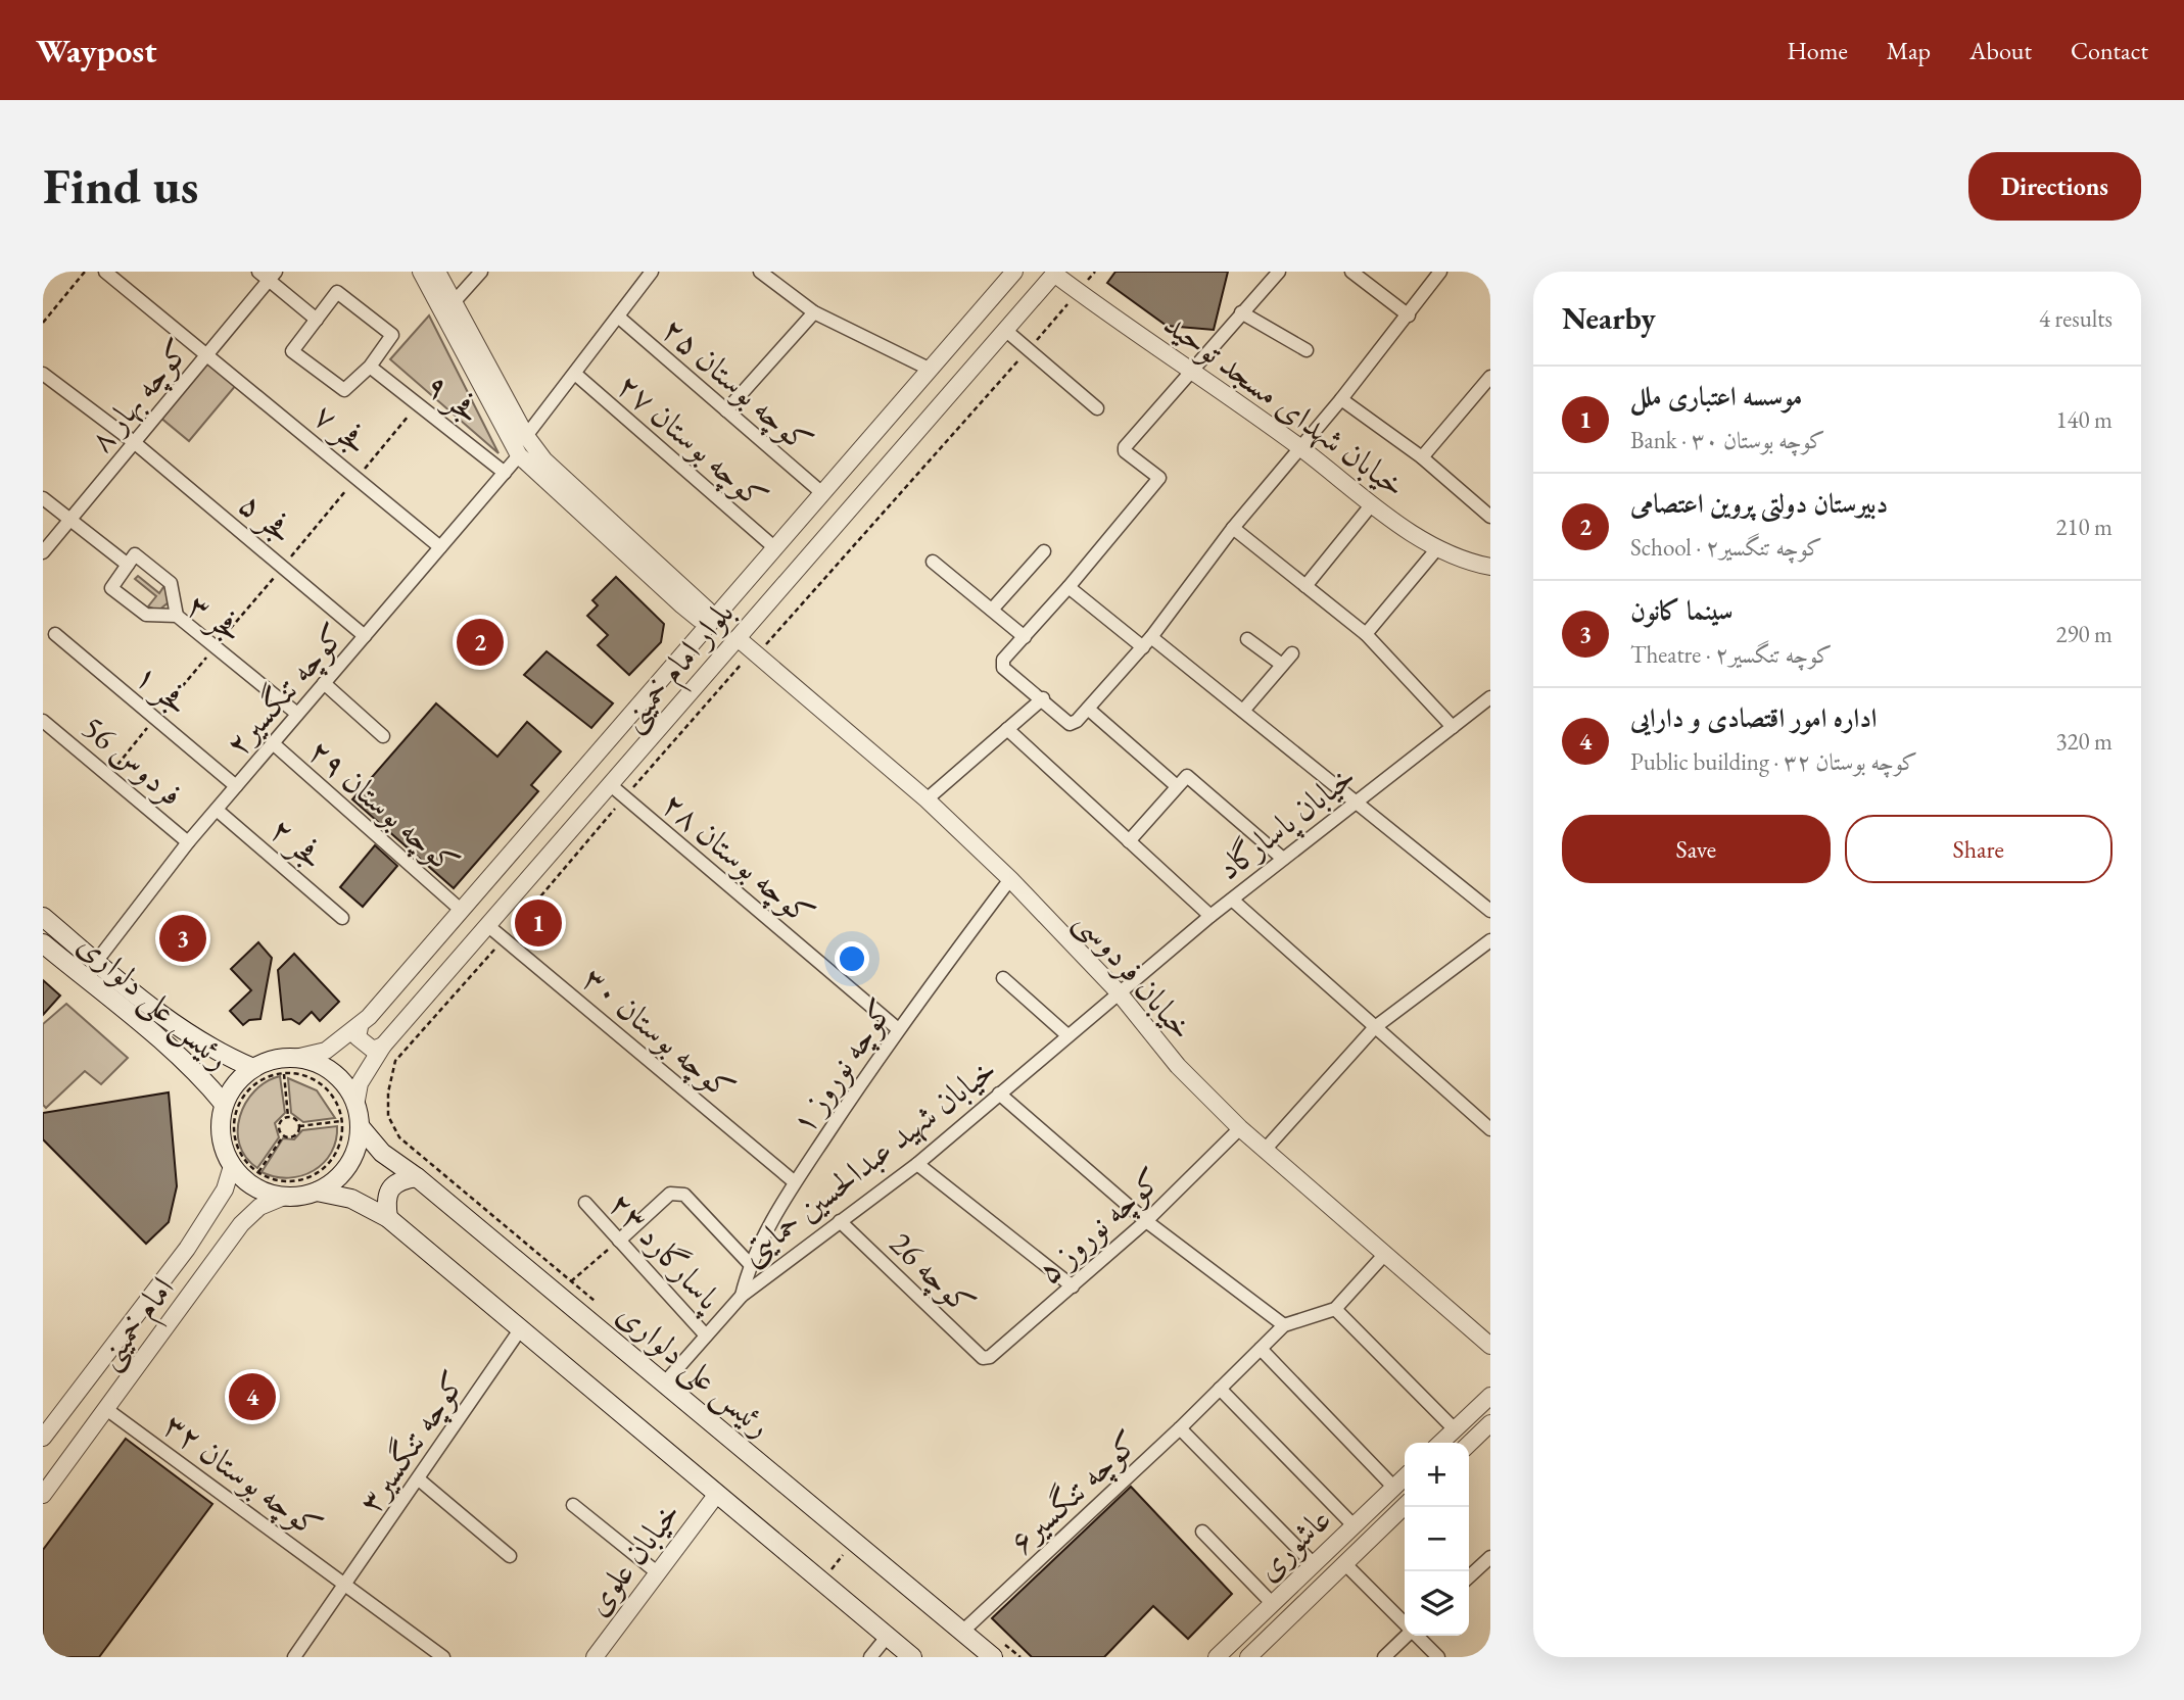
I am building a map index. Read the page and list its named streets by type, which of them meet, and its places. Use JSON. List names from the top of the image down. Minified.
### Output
{"streets":{"main road":["رئیس علی دلواری"],"street":["کوچه بوستان ۲۵","کوچه بهار ۸","فجر ۹","خیابان شهدای مسجد توحید","فجر ۷","کوچه بوستان ۲۷","فجر ۵","فجر ۳","بلوار امام خمینی","فجر ۱","کوچه تنگسیر۲","فردوس 56","کوچه بوستان ۲۹","خیابان پاسارگاد","فجر ۲","کوچه بوستان ۲۸","خیابان فردوسی","کوچه بوستان ۳۰","کوچه نوروز ۱","خیابان شهید عبدالحسین حمایتی","کوچه نوروز ۵","پاسارگارد ۲۳","کوچه 26","امام خمینی","کوچه تنگسیر۳","کوچه بوستان ۳۲","کوچه تنگسیر۶","عاشوری","خیابان علوی"]},"crossings":[["کوچه بوستان ۲۵","بلوار امام خمینی"],["کوچه بهار ۸","فجر ۷"],["کوچه بهار ۸","فجر ۵"],["فجر ۹","کوچه تنگسیر۲"],["خیابان شهدای مسجد توحید","بلوار امام خمینی"],["فجر ۷","کوچه تنگسیر۲"],["کوچه بوستان ۲۷","بلوار امام خمینی"],["فجر ۵","کوچه تنگسیر۲"],["فجر ۳","کوچه تنگسیر۲"],["بلوار امام خمینی","کوچه بوستان ۲۹"],["بلوار امام خمینی","کوچه بوستان ۲۸"],["بلوار امام خمینی","خیابان فردوسی"],["بلوار امام خمینی","کوچه بوستان ۳۰"],["فجر ۱","کوچه تنگسیر۲"],["کوچه تنگسیر۲","فردوس 56"],["کوچه تنگسیر۲","کوچه بوستان ۲۹"],["کوچه تنگسیر۲","فجر ۲"],["کوچه تنگسیر۲","رئیس علی دلواری"],["خیابان پاسارگاد","خیابان فردوسی"],["خیابان پاسارگاد","خیابان شهید عبدالحسین حمایتی"],["کوچه بوستان ۲۸","کوچه نوروز ۱"],["خیابان فردوسی","کوچه نوروز ۱"],["خیابان فردوسی","خیابان شهید عبدالحسین حمایتی"],["خیابان فردوسی","کوچه نوروز ۵"],["رئیس علی دلواری","خیابان شهید عبدالحسین حمایتی"],["رئیس علی دلواری","کوچه تنگسیر۶"],["کوچه بوستان ۳۰","کوچه نوروز ۱"],["کوچه نوروز ۱","خیابان شهید عبدالحسین حمایتی"],["خیابان شهید عبدالحسین حمایتی","پاسارگارد ۲۳"],["خیابان شهید عبدالحسین حمایتی","کوچه 26"],["کوچه نوروز ۵","کوچه 26"],["امام خمینی","کوچه بوستان ۳۲"],["کوچه تنگسیر۳","کوچه بوستان ۳۲"]],"page":{"header":"Waypost","nav":["Home","Map","About","Contact"],"buttons":["Directions",["Save","Share"]],"title":"Find us","heading":["Nearby","4 results"],"list":[{"mark":"1","name":"موسسه اعتباری ملل","note":"Bank · کوچه بوستان ۳۰","value":"140 m"},{"mark":"2","name":"دبیرستان دولتی پروین اعتصامی","note":"School · کوچه تنگسیر۲","value":"210 m"},{"mark":"3","name":"سینما کانون","note":"Theatre · کوچه تنگسیر۲","value":"290 m"},{"mark":"4","name":"اداره امور اقتصادی و دارایی","note":"Public building · کوچه بوستان ۳۲","value":"320 m"}],"pins":["2","1","3","4"],"map_buttons":["+","−"]}}
